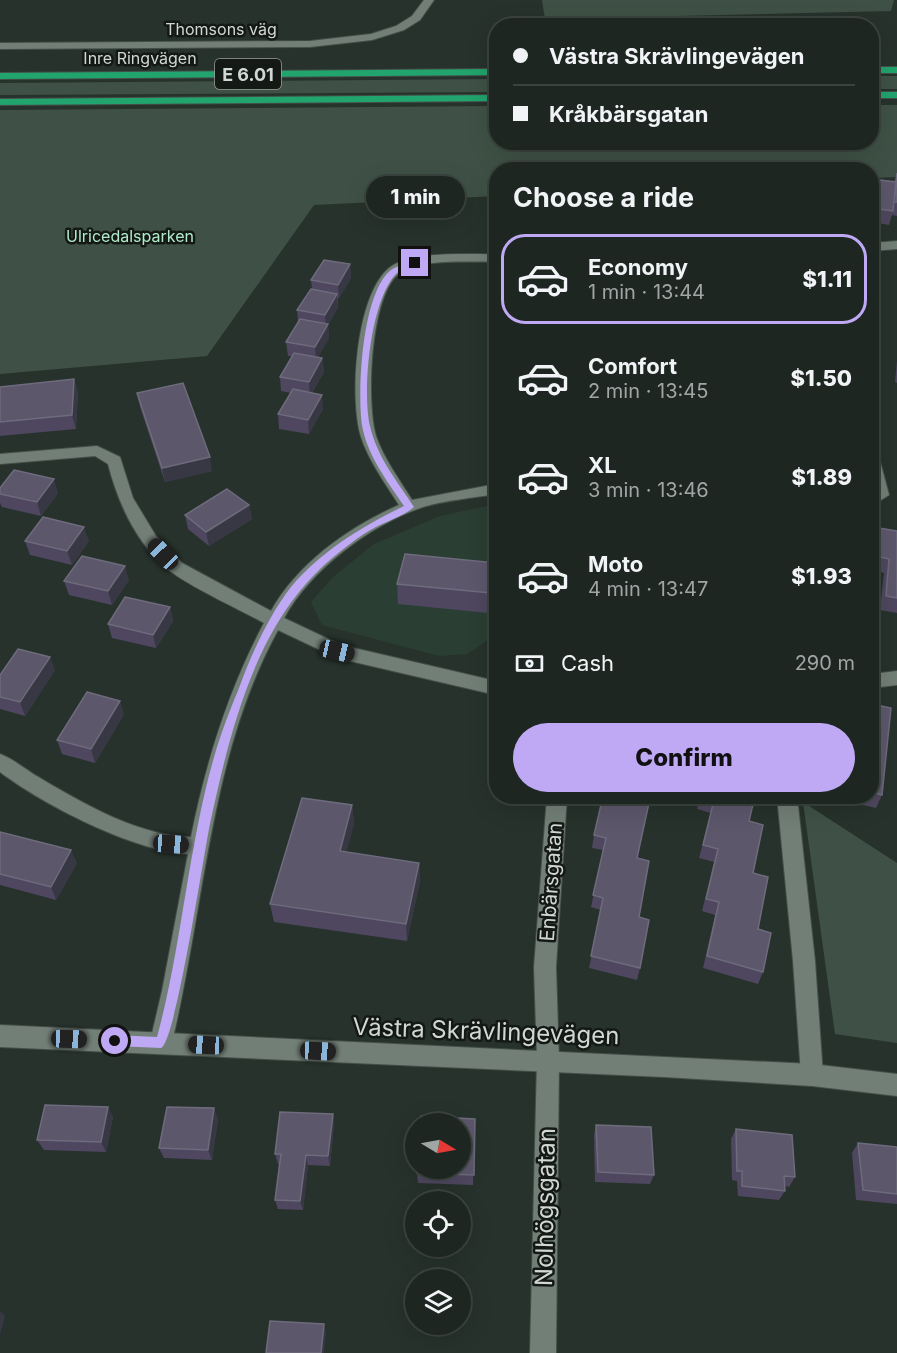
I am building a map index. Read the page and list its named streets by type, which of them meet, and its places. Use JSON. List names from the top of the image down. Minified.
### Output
{"streets":{"highway":["Inre Ringvägen","E 6.01"],"street":["Thomsons väg","Enbärsgatan","Västra Skrävlingevägen","Nolhögsgatan"]},"crossings":[["Enbärsgatan","Västra Skrävlingevägen"],["Enbärsgatan","Nolhögsgatan"],["Västra Skrävlingevägen","Nolhögsgatan"]],"parks":["Ulricedalsparken"],"north":"right","page":{"banner":["Västra Skrävlingevägen","Kråkbärsgatan"],"heading":"Choose a ride","bubble":"1 min","list":[{"name":"Economy","note":"1 min · 13:44","value":"$1.11"},{"name":"Comfort","note":"2 min · 13:45","value":"$1.50"},{"name":"XL","note":"3 min · 13:46","value":"$1.89"},{"name":"Moto","note":"4 min · 13:47","value":"$1.93"}],"pay":["Cash","290 m"],"buttons":"Confirm"}}
